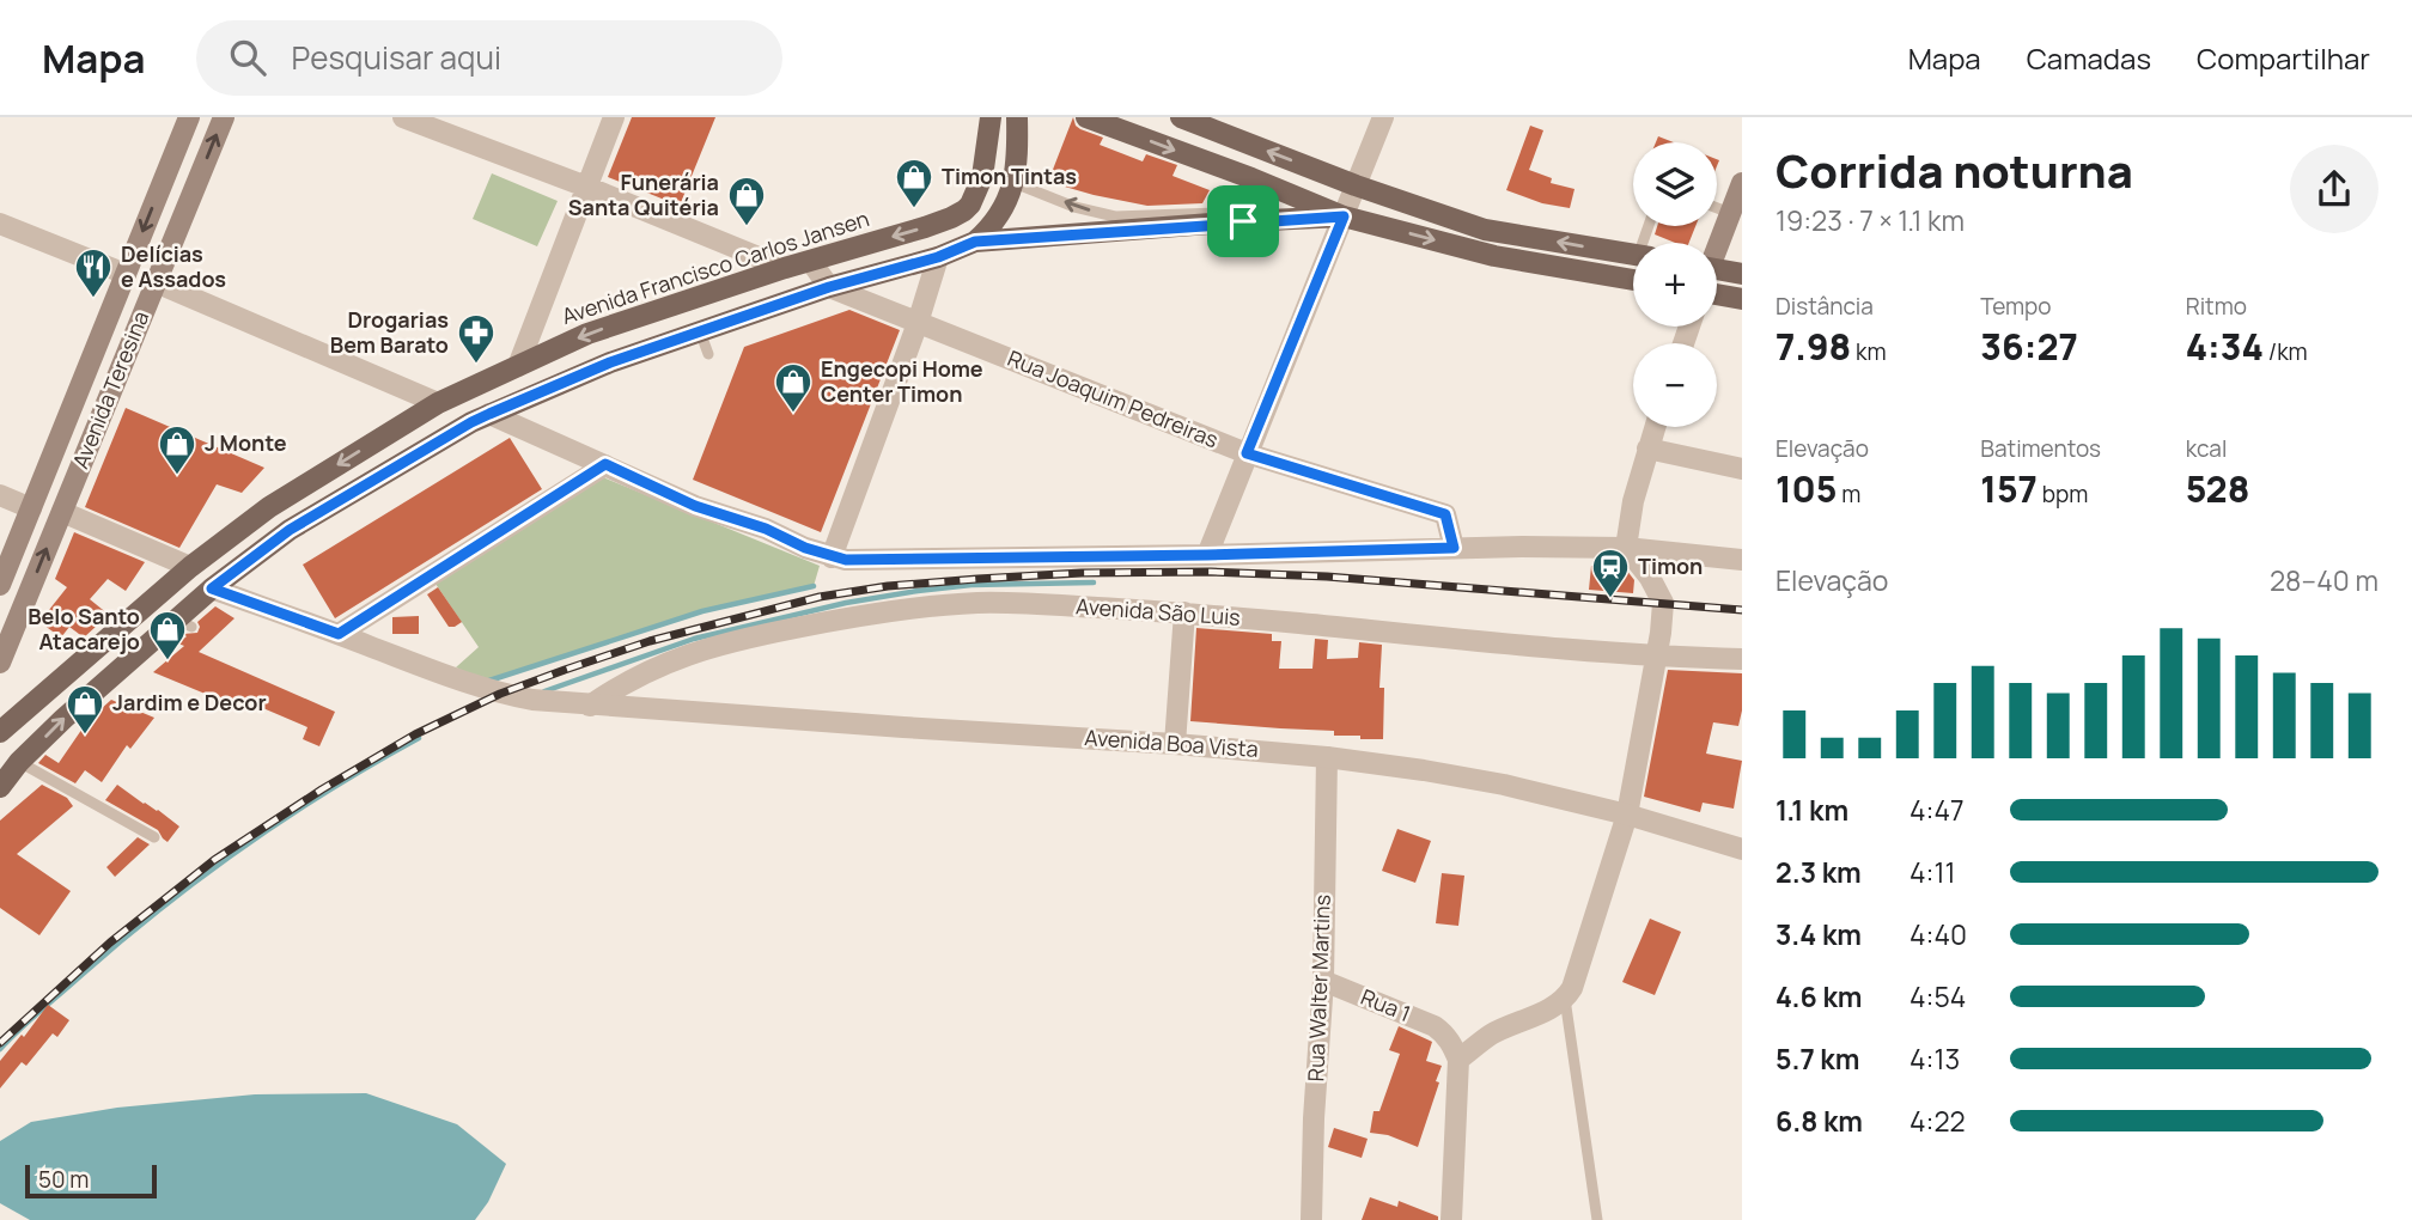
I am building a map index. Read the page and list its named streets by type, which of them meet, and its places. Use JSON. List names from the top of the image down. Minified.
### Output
{"streets":{"main road":["Avenida Francisco Carlos Jansen","Avenida Teresina"],"street":["Rua Joaquim Pedreiras","Avenida São Luis","Avenida Boa Vista","Rua Walter Martins","Rua 1"]},"crossings":[["Avenida São Luis","Avenida Boa Vista"],["Avenida Boa Vista","Rua Walter Martins"],["Rua Walter Martins","Rua 1"]],"places":{"shop":["Timon Tintas","Funerária Santa Quitéria","Engecopi Home Center Timon","J Monte","Belo Santo Atacarejo","Jardim e Decor"],"restaurant":["Delícias e Assados"],"pharmacy":["Drogarias Bem Barato"],"station":["Timon"]},"scale_bar":"50 m","page":{"header":"Mapa","search":"Pesquisar aqui","nav":["Mapa","Camadas","Compartilhar"],"heading":["Corrida noturna","19:23 · 7 × 1.1 km"],"map_buttons":["+","−"],"stats":[["Distância","7.98 km"],["Tempo","36:27"],["Ritmo","4:34 /km"],["Elevação","105 m"],["Batimentos","157 bpm"],["kcal","528"]],"chart":["Elevação","28–40 m"],"list":[{"name":"1.1 km","note":"4:47"},{"name":"2.3 km","note":"4:11"},{"name":"3.4 km","note":"4:40"},{"name":"4.6 km","note":"4:54"},{"name":"5.7 km","note":"4:13"},{"name":"6.8 km","note":"4:22"}],"scale":"50 m"}}
